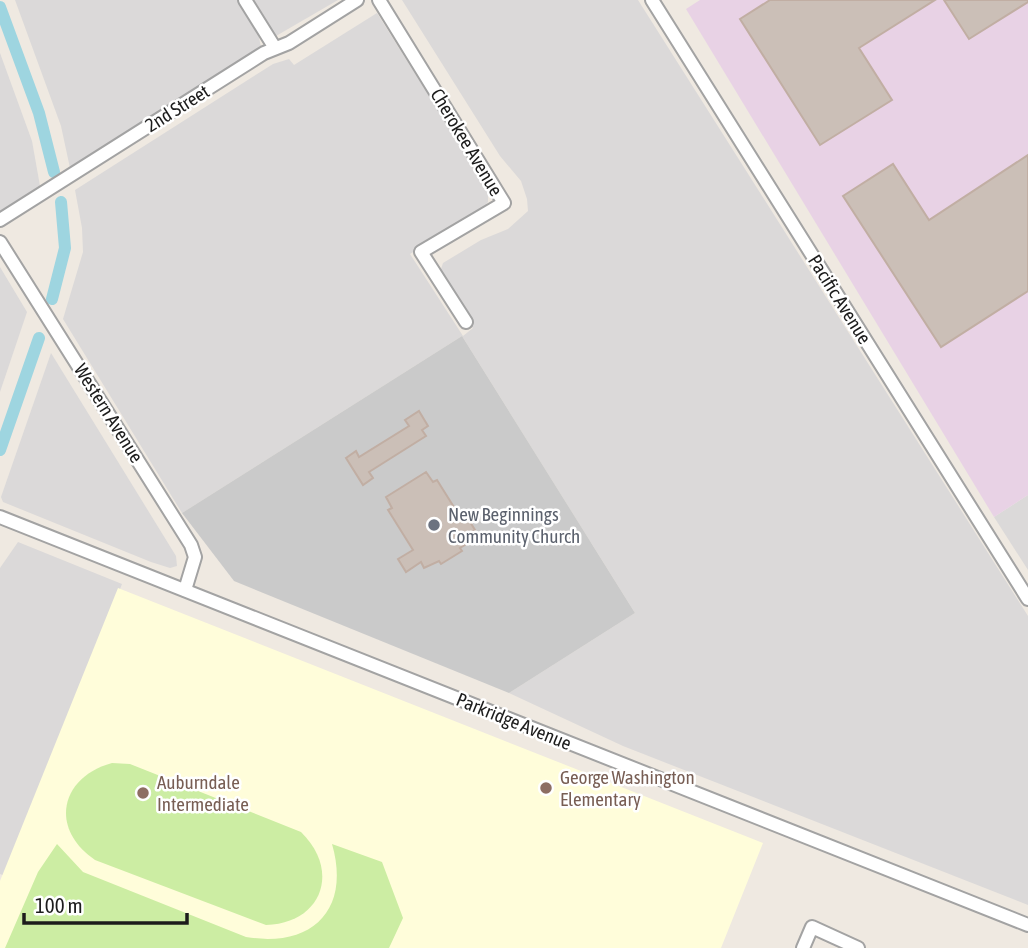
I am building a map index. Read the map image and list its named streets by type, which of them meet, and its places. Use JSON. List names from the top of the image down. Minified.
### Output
{"streets":{"street":["2nd Street","Cherokee Avenue","Pacific Avenue","Western Avenue","Parkridge Avenue"]},"crossings":[["Western Avenue","Parkridge Avenue"]],"places":["New Beginnings Community Church","George Washington Elementary","Auburndale Intermediate"],"scale_bar":"100 m"}
